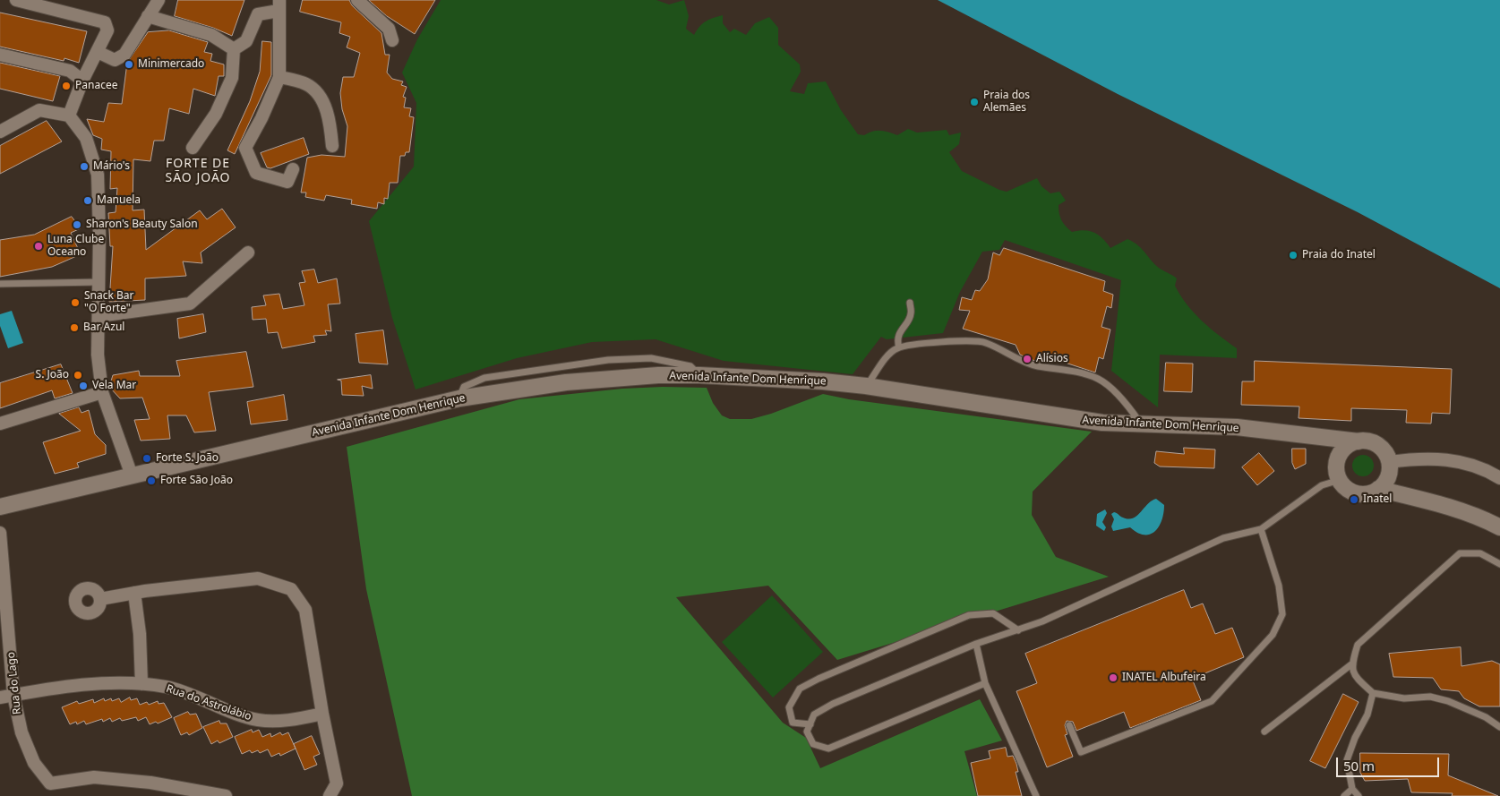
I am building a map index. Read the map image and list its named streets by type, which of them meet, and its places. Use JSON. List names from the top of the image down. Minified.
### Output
{"streets":{"street":["Avenida Infante Dom Henrique","Rua do Lago","Rua do Astrolábio"]},"crossings":[["Rua do Lago","Rua do Astrolábio"]],"districts":["FORTE DE SÃO JOÃO"],"places":["Minimercado","Panacee","Praia dos Alemães","Mário's","Manuela","Sharon's Beauty Salon","Luna Clube Oceano","Praia do Inatel","Snack Bar \"O Forte\"","Bar Azul","Alísios","S. João","Vela Mar","Forte S. João","Forte São João","Inatel","INATEL Albufeira"],"scale_bar":"50 m"}
